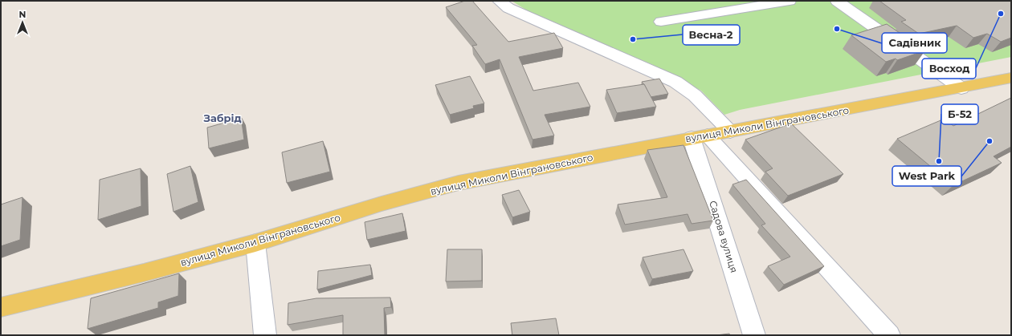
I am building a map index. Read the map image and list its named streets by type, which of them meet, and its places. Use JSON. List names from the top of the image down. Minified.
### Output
{"streets":{"main road":["вулиця Миколи Вінграновського"],"street":["Садова вулиця"]},"crossings":[["вулиця Миколи Вінграновського","Садова вулиця"]],"districts":["Забрід"],"places":["Восход","Садівник","Весна-2","West Park","Б-52"],"north":"top"}
